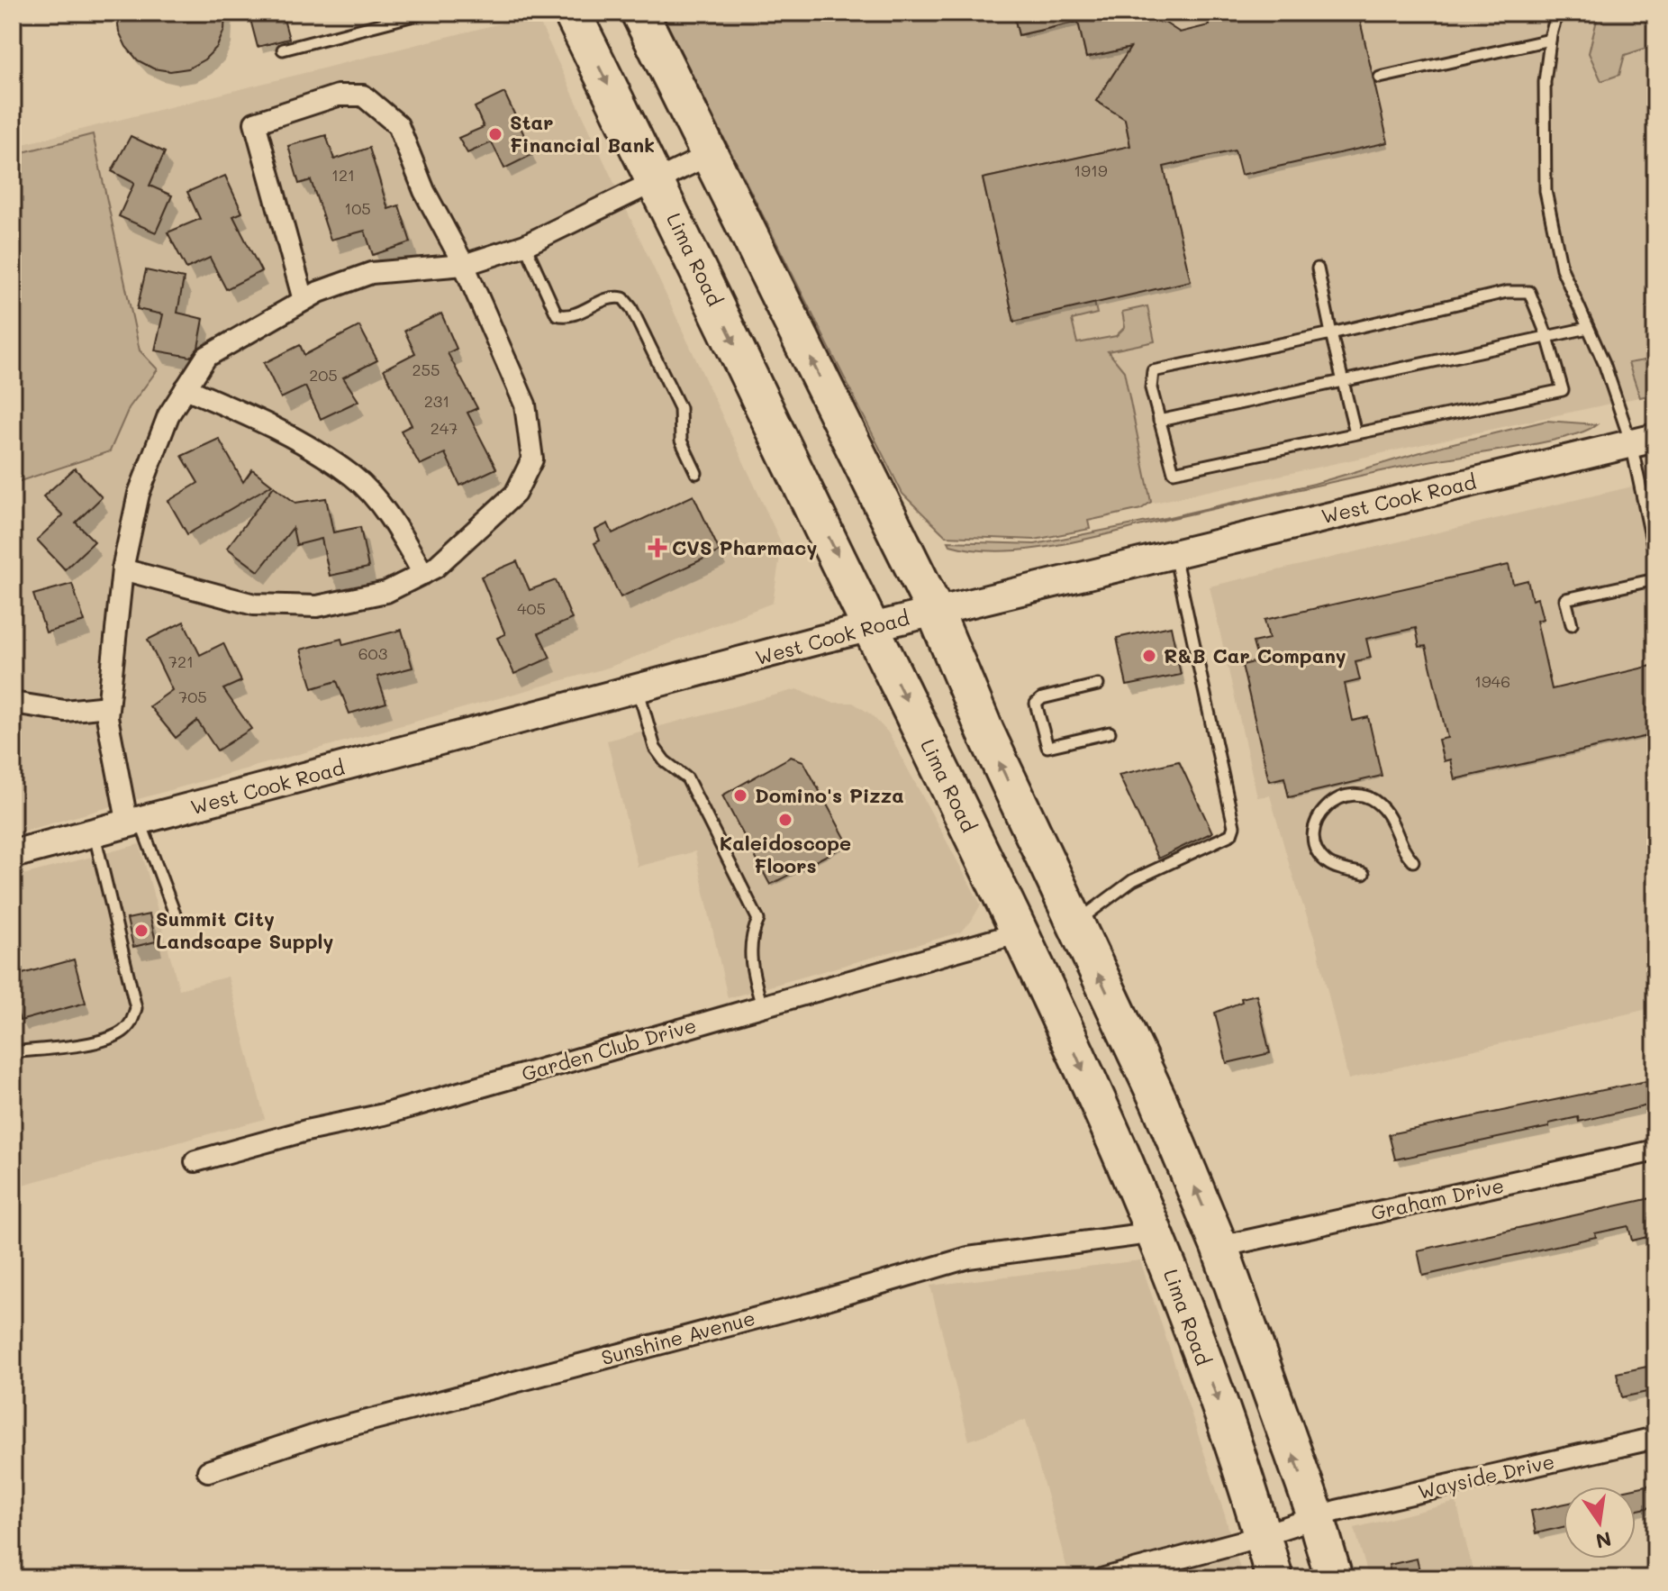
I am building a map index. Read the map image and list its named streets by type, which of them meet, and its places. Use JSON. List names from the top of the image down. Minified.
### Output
{"streets":{"highway":["Lima Road"],"main road":["West Cook Road"],"street":["Garden Club Drive","Graham Drive","Sunshine Avenue","Wayside Drive"]},"crossings":[["Lima Road","West Cook Road"],["Lima Road","Garden Club Drive"],["Lima Road","Sunshine Avenue"],["Lima Road","Wayside Drive"]],"places":{"other":["Star Financial Bank","R&B Car Company","Domino's Pizza","Kaleidoscope Floors","Summit City Landscape Supply"],"health":["CVS Pharmacy"]},"house_numbers":["1919","121","105","255","205","231","247","405","603","721","1946","705"],"north":"bottom"}
